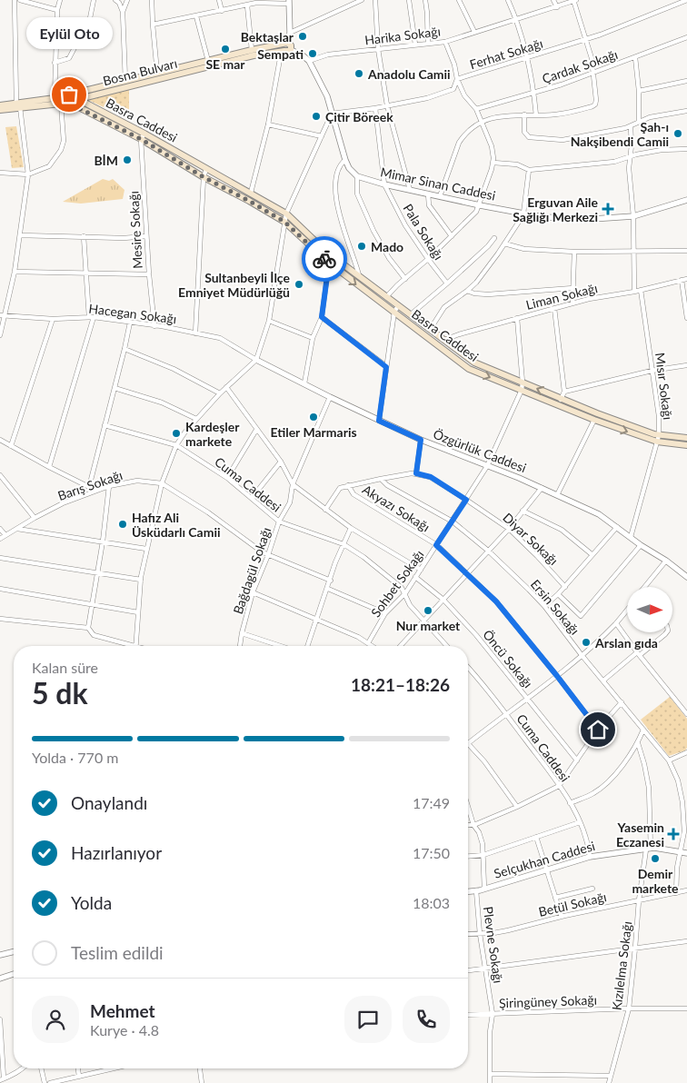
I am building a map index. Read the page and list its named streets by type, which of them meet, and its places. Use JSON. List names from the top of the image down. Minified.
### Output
{"streets":{"main road":["Bosna Bulvarı","Basra Caddesi"],"street":["Harika Sokağı","Ferhat Sokağı","Çardak Sokağı","Mimar Sinan Caddesi","Mesire Sokağı","Pala Sokağı","Liman Sokağı","Hacegan Sokağı","Mısır Sokağı","Özgürlük Caddesi","Cuma Caddesi","Barış Sokağı","Akyazı Sokağı","Diyar Sokağı","Bağdagül Sokağı","Sohbet Sokağı","Ersin Sokağı","Öncü Sokağı","Selçukhan Caddesi","Betül Sokağı","Plevne Sokağı","Kızılelma Sokağı","Şiringüney Sokağı"]},"crossings":[["Ferhat Sokağı","Pala Sokağı"],["Bosna Bulvarı","Basra Caddesi"],["Basra Caddesi","Mesire Sokağı"],["Basra Caddesi","Liman Sokağı"],["Basra Caddesi","Mısır Sokağı"],["Basra Caddesi","Sohbet Sokağı"],["Mimar Sinan Caddesi","Pala Sokağı"],["Mesire Sokağı","Hacegan Sokağı"],["Liman Sokağı","Mısır Sokağı"],["Liman Sokağı","Sohbet Sokağı"],["Hacegan Sokağı","Özgürlük Caddesi"],["Mısır Sokağı","Özgürlük Caddesi"],["Özgürlük Caddesi","Bağdagül Sokağı"],["Özgürlük Caddesi","Sohbet Sokağı"],["Cuma Caddesi","Bağdagül Sokağı"],["Cuma Caddesi","Sohbet Sokağı"],["Cuma Caddesi","Selçukhan Caddesi"],["Barış Sokağı","Bağdagül Sokağı"],["Akyazı Sokağı","Sohbet Sokağı"],["Diyar Sokağı","Sohbet Sokağı"],["Diyar Sokağı","Ersin Sokağı"],["Sohbet Sokağı","Ersin Sokağı"],["Sohbet Sokağı","Öncü Sokağı"],["Ersin Sokağı","Selçukhan Caddesi"],["Ersin Sokağı","Betül Sokağı"],["Selçukhan Caddesi","Plevne Sokağı"],["Selçukhan Caddesi","Kızılelma Sokağı"],["Betül Sokağı","Plevne Sokağı"],["Betül Sokağı","Kızılelma Sokağı"],["Plevne Sokağı","Şiringüney Sokağı"],["Kızılelma Sokağı","Şiringüney Sokağı"]],"places":{"other":["Bektaşlar","SE mar","Sempati","Anadolu Camii","Eylül Oto","Çitir Böreek","Şah-ı Nakşibendi Camii","BİM","Mado","Sultanbeyli İlçe Emniyet Müdürlüğü","Etiler Marmaris","Kardeşler markete","Hafız Ali Üsküdarlı Camii","Nur market","Arslan gıda","Demir markete"],"health":["Erguvan Aile Sağlığı Merkezi","Yasemin Eczanesi"]},"north":"right","page":{"bubble":"Eylül Oto","heading":["5 dk","Kalan süre","18:21–18:26"],"panel":["Mehmet","Kurye · 4.8"],"bar":"Yolda · 770 m","list":[["Onaylandı","17:49"],["Hazırlanıyor","17:50"],["Yolda","18:03"],"Teslim edildi"]}}
